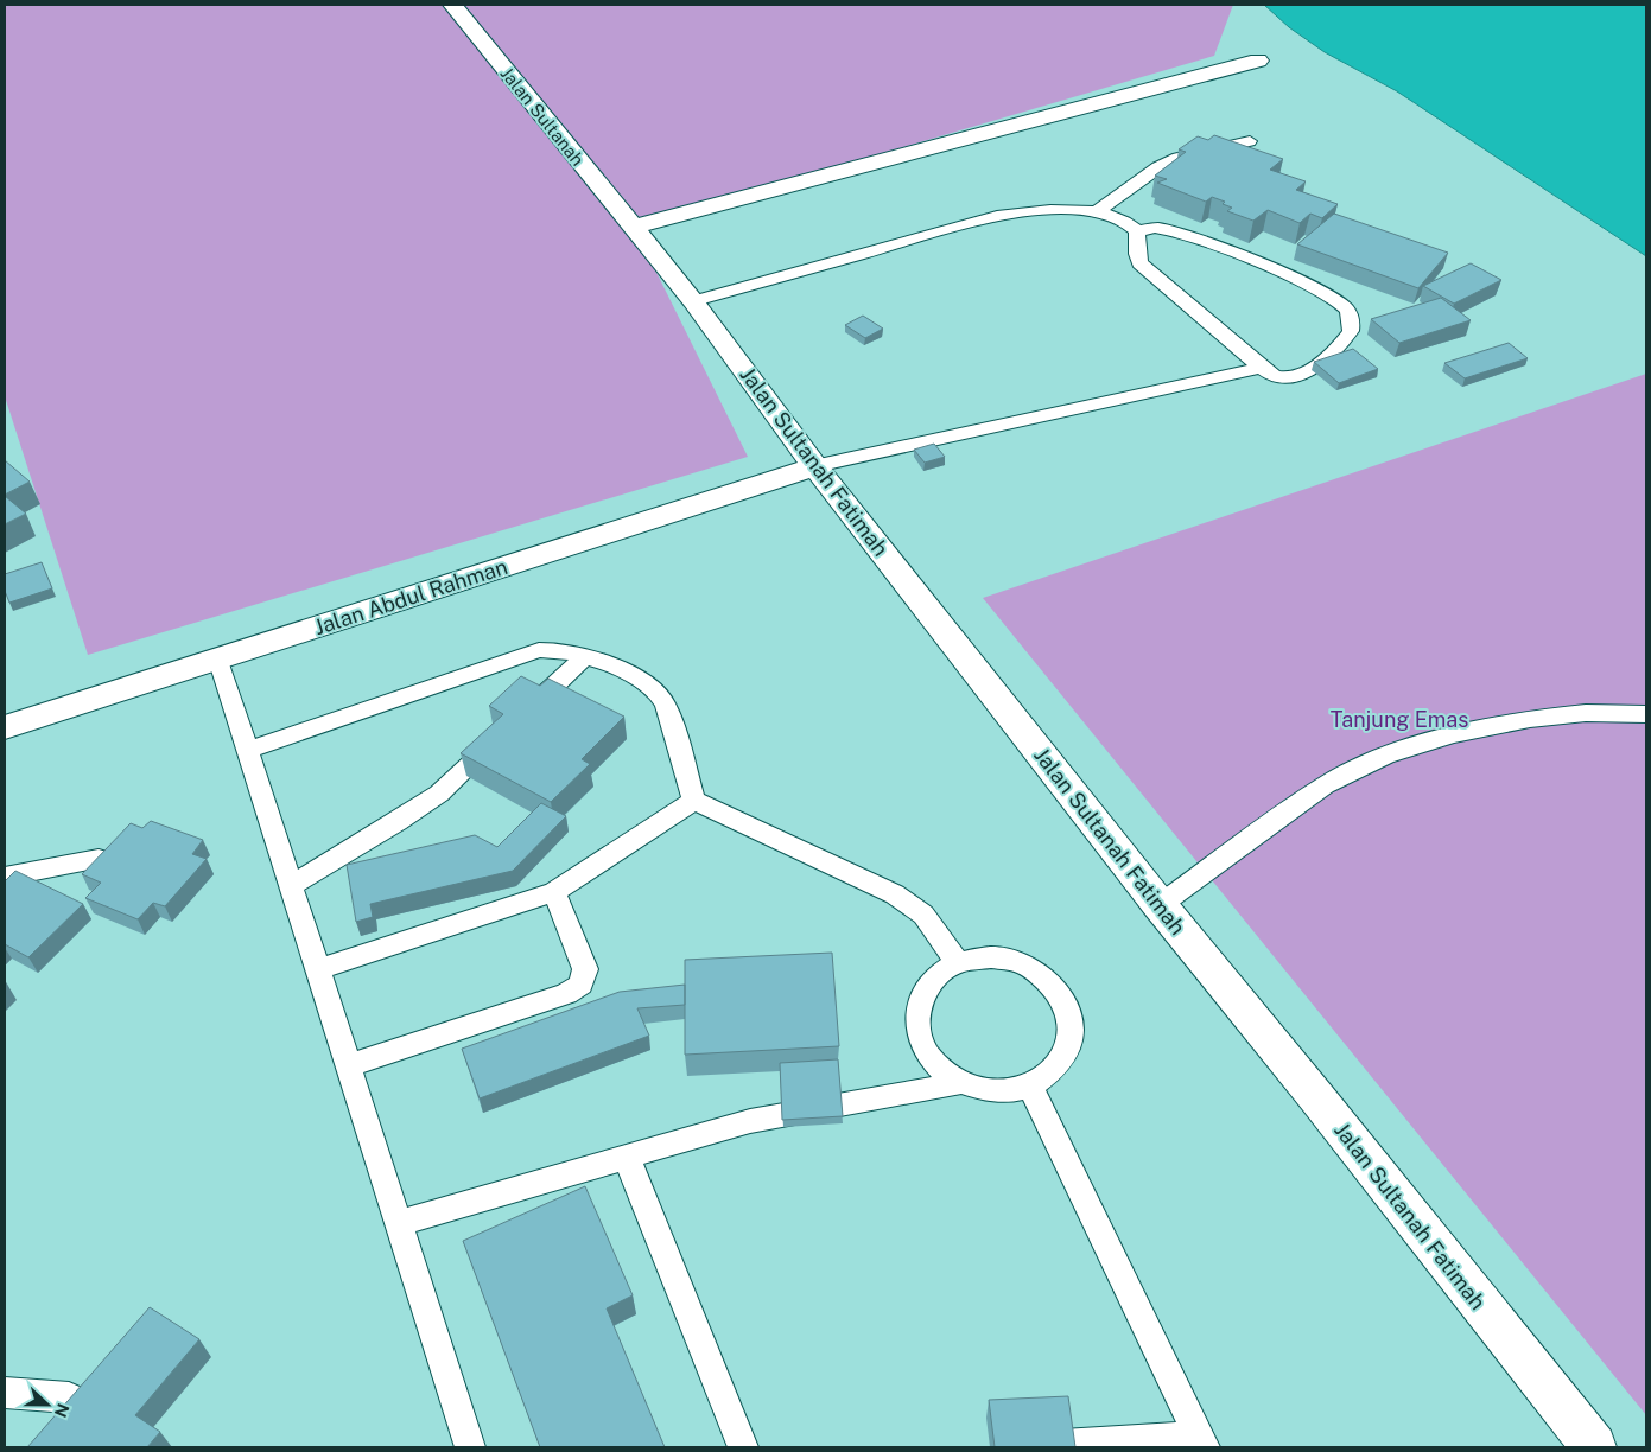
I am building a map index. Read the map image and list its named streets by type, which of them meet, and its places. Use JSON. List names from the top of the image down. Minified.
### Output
{"streets":{"street":["Jalan Sultanah","Jalan Sultanah Fatimah","Jalan Abdul Rahman"]},"crossings":[["Jalan Sultanah","Jalan Sultanah Fatimah"],["Jalan Sultanah Fatimah","Jalan Abdul Rahman"]],"parks":["Tanjung Emas"],"north":"right"}
